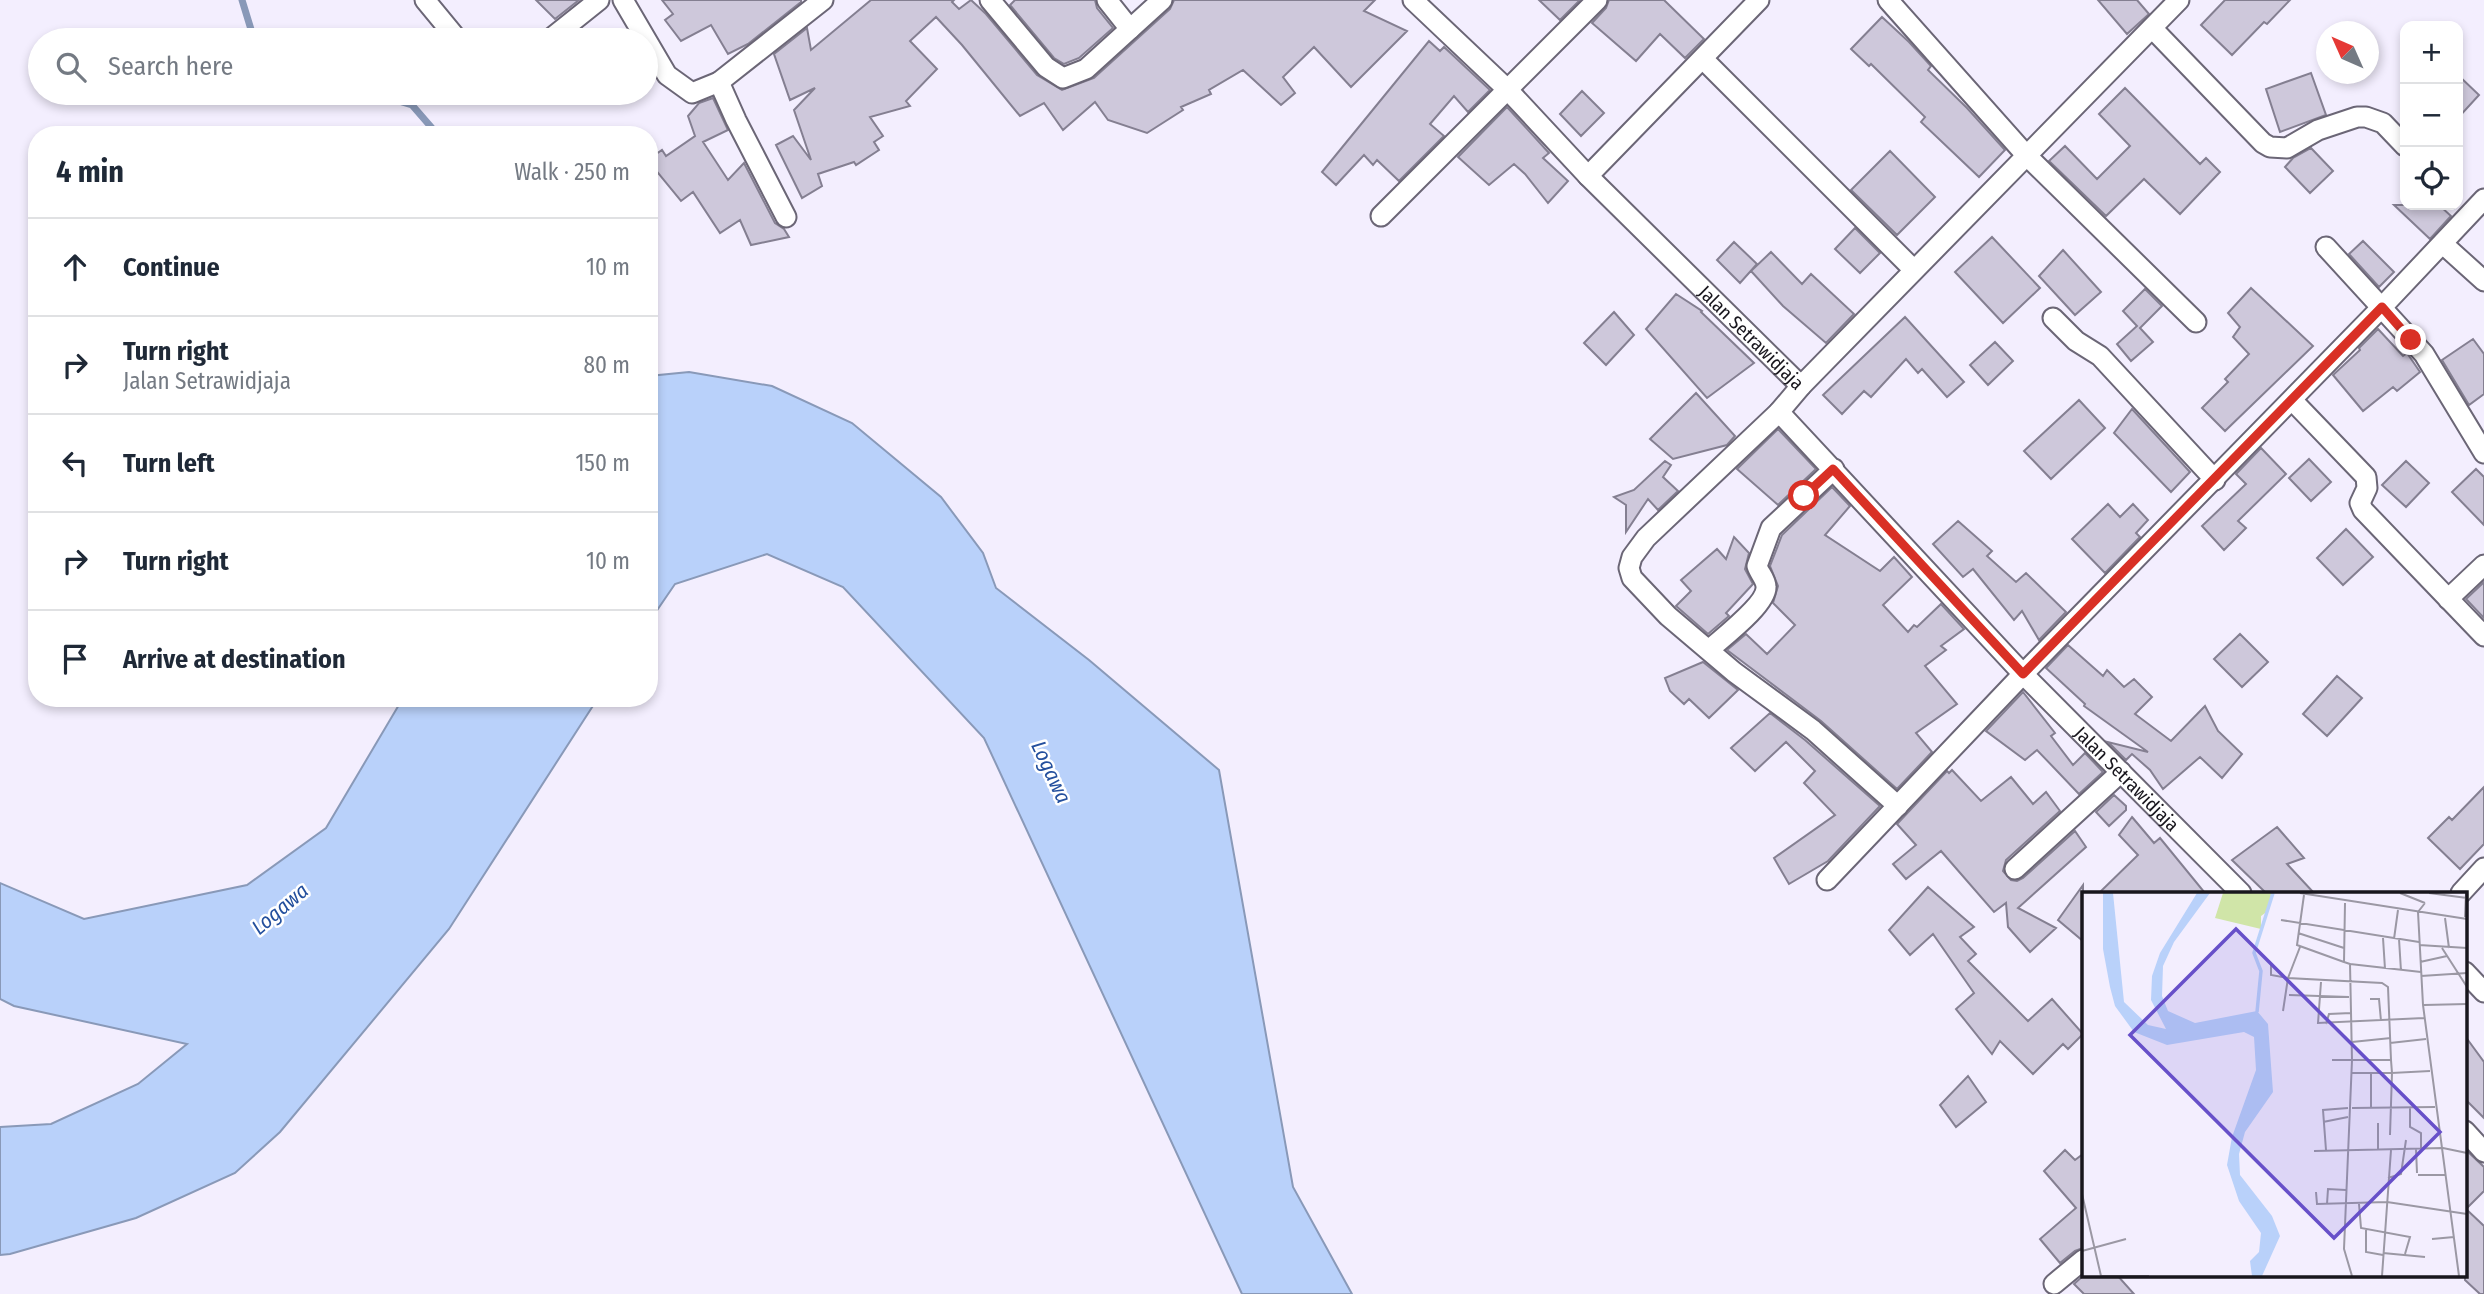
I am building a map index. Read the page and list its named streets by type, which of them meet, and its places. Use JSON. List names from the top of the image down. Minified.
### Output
{"streets":{"street":["Jalan Setrawidjaja"]},"water":["Logawa"],"north":"top left","page":{"map_buttons":["+","−"],"search":"Search here","heading":["4 min","Walk · 250 m"],"list":[["Continue","10 m"],["Turn right","Jalan Setrawidjaja","80 m"],["Turn left","150 m"],["Turn right","10 m"],"Arrive at destination"]}}
